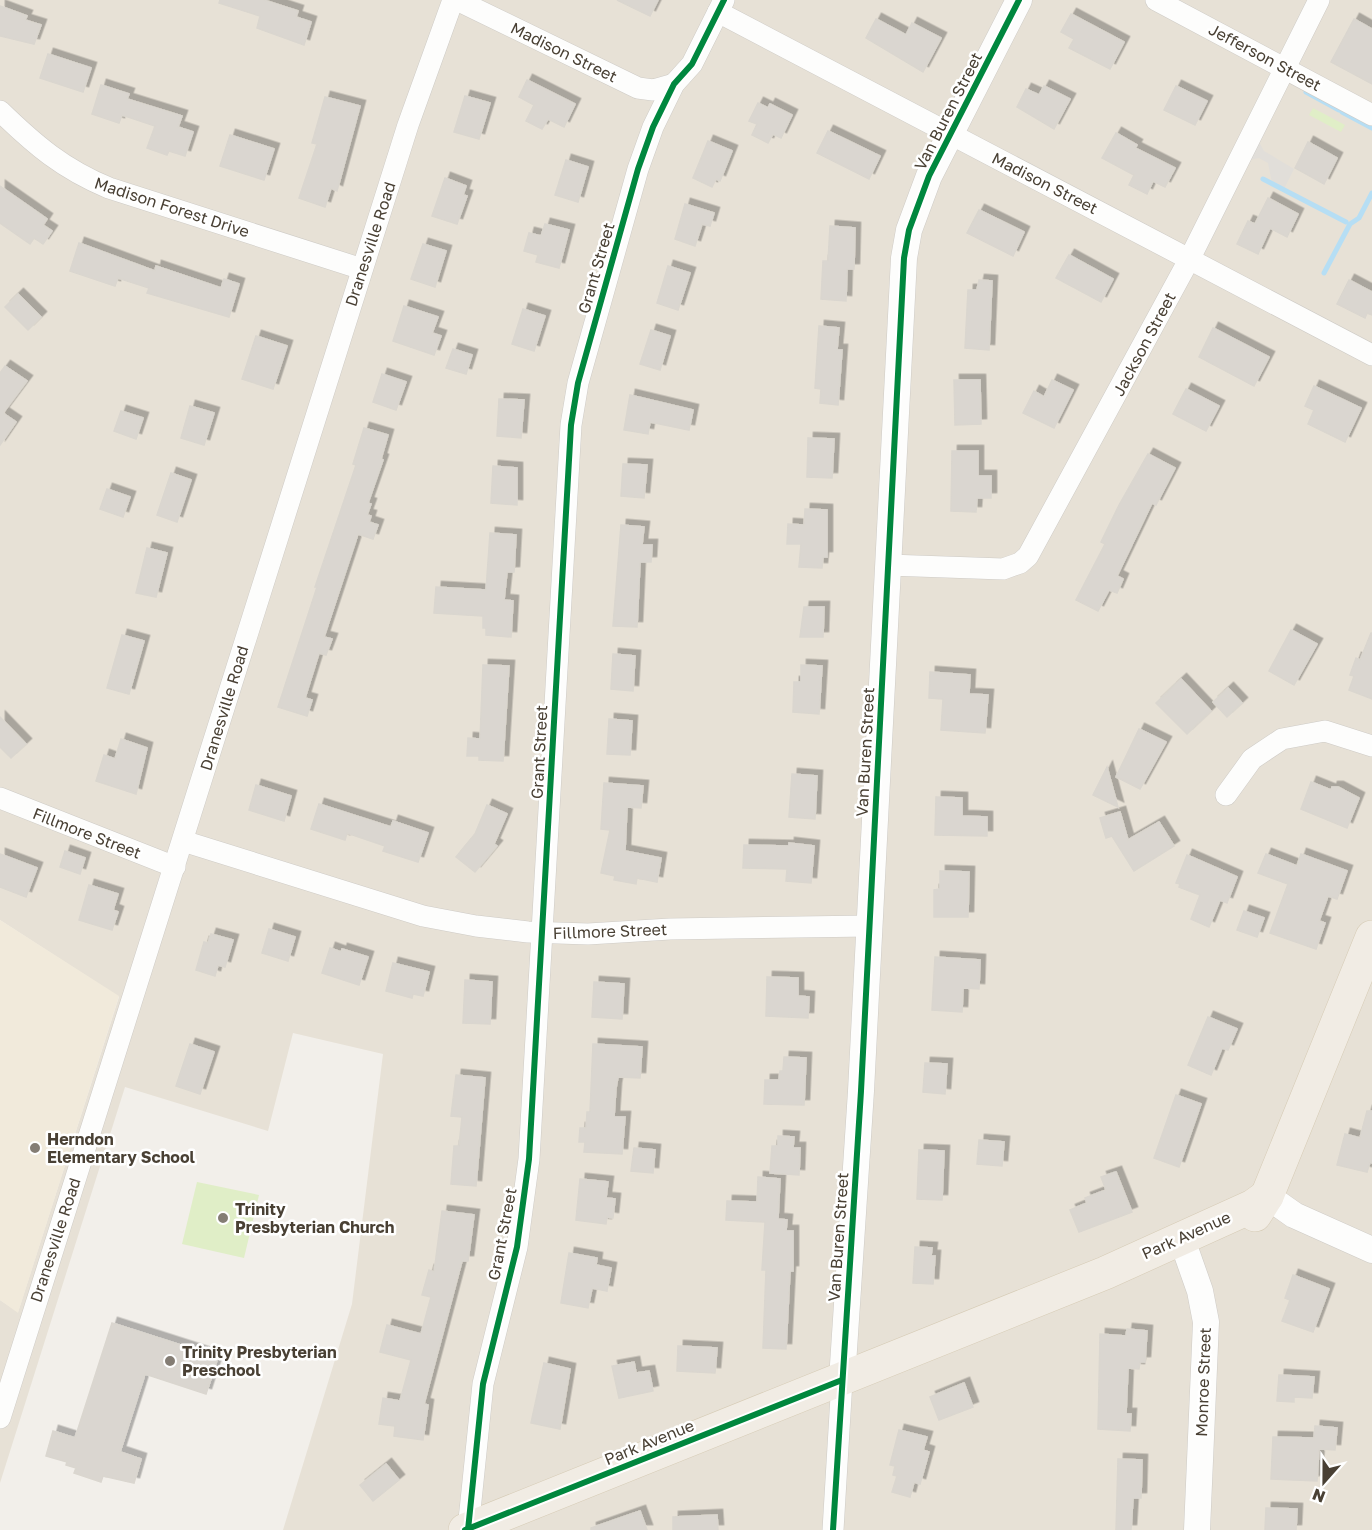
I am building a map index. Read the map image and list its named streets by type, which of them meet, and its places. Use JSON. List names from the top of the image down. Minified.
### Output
{"streets":{"main road":["Park Avenue"],"street":["Madison Street","Jefferson Street","Van Buren Street","Madison Forest Drive","Dranesville Road","Grant Street","Jackson Street","Fillmore Street","Monroe Street"]},"crossings":[["Madison Street","Van Buren Street"],["Madison Street","Dranesville Road"],["Madison Street","Grant Street"],["Madison Street","Jackson Street"],["Jefferson Street","Jackson Street"],["Van Buren Street","Jackson Street"],["Van Buren Street","Fillmore Street"],["Van Buren Street","Park Avenue"],["Madison Forest Drive","Dranesville Road"],["Dranesville Road","Fillmore Street"],["Grant Street","Fillmore Street"],["Grant Street","Park Avenue"],["Park Avenue","Monroe Street"]],"places":["Herndon Elementary School","Trinity Presbyterian Church","Trinity Presbyterian Preschool"],"north":"bottom"}
